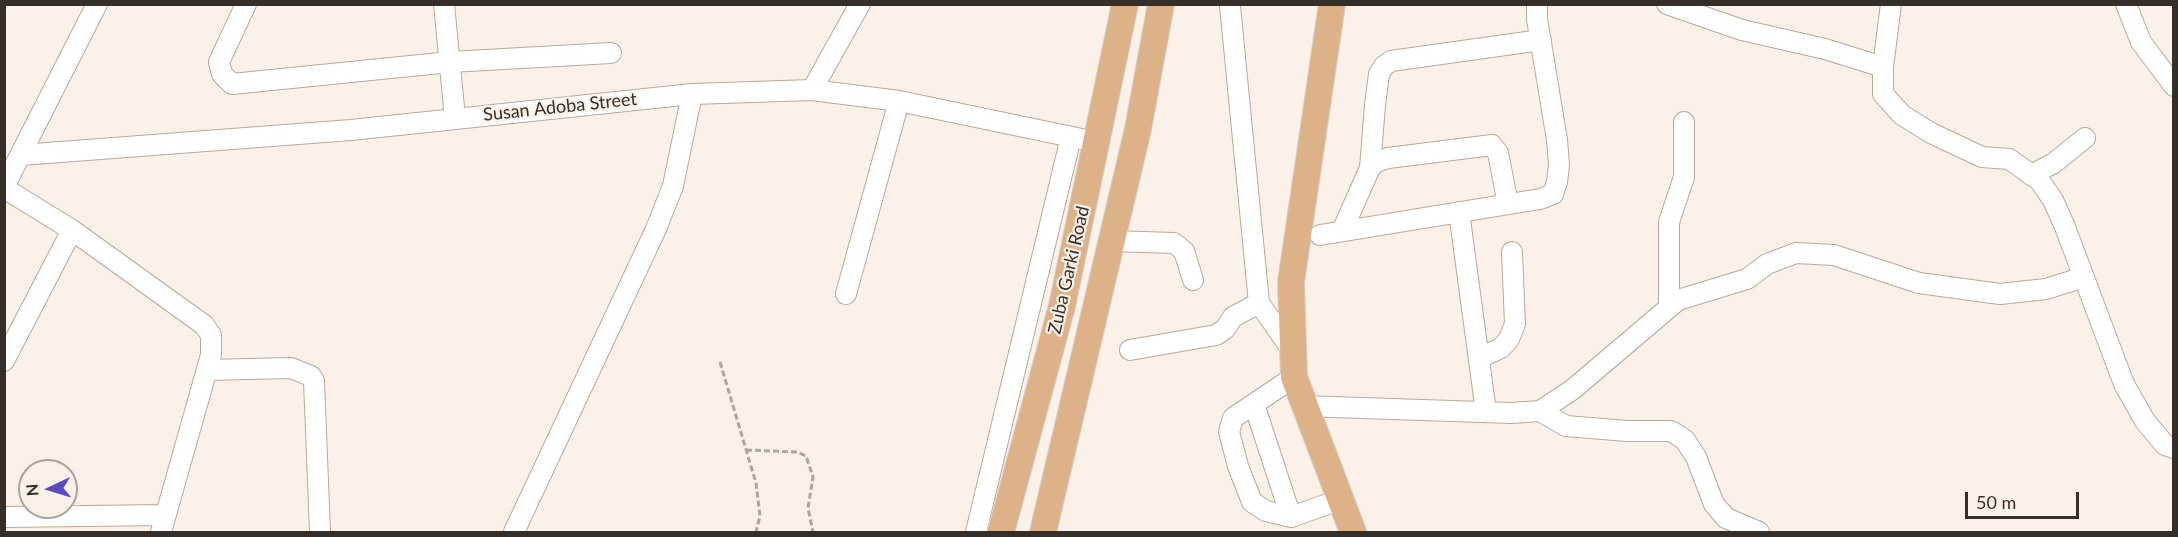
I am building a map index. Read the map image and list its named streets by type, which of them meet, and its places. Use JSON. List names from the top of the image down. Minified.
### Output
{"streets":{"main road":["Zuba Garki Road"],"street":["Susan Adoba Street"]},"crossings":[["Susan Adoba Street","Zuba Garki Road"]],"scale_bar":"50 m","north":"left"}
